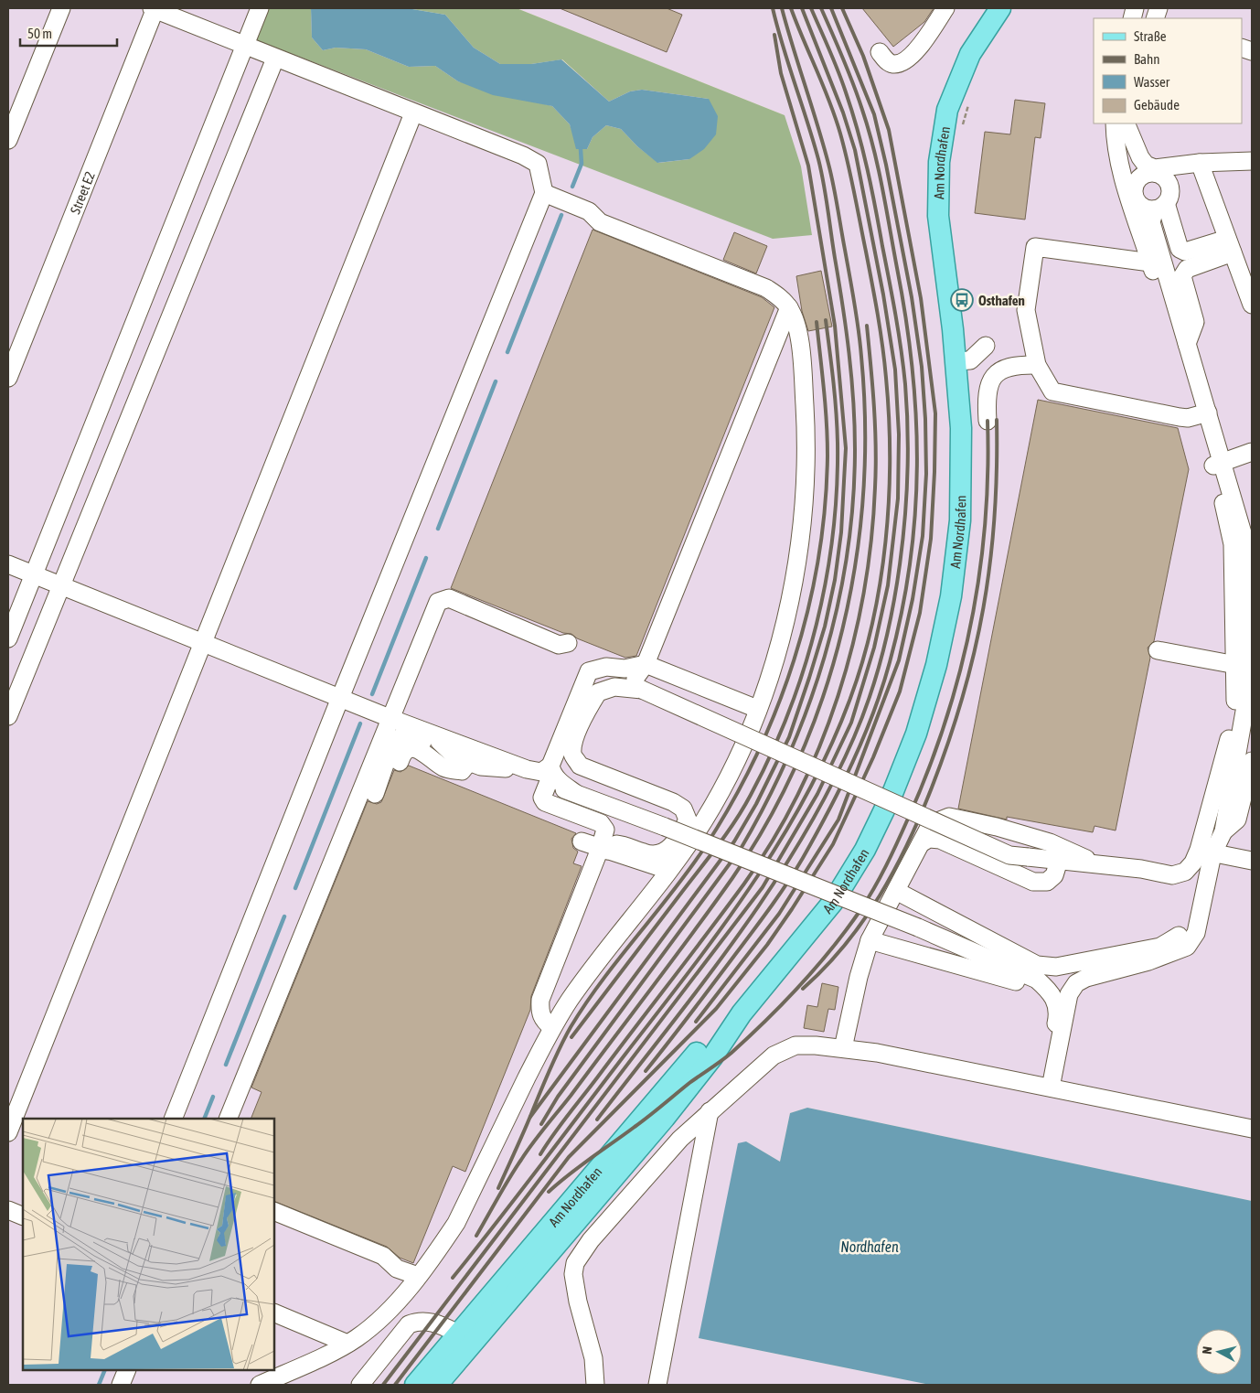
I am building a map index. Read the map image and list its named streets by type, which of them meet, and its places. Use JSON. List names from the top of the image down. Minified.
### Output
{"streets":{"main road":["Am Nordhafen"],"lane":["Street E2"]},"water":["Nordhafen"],"places":{"bus stop":["Osthafen"]},"legend":["Straße","Bahn","Wasser","Gebäude"],"scale_bar":"50 m","north":"left"}
